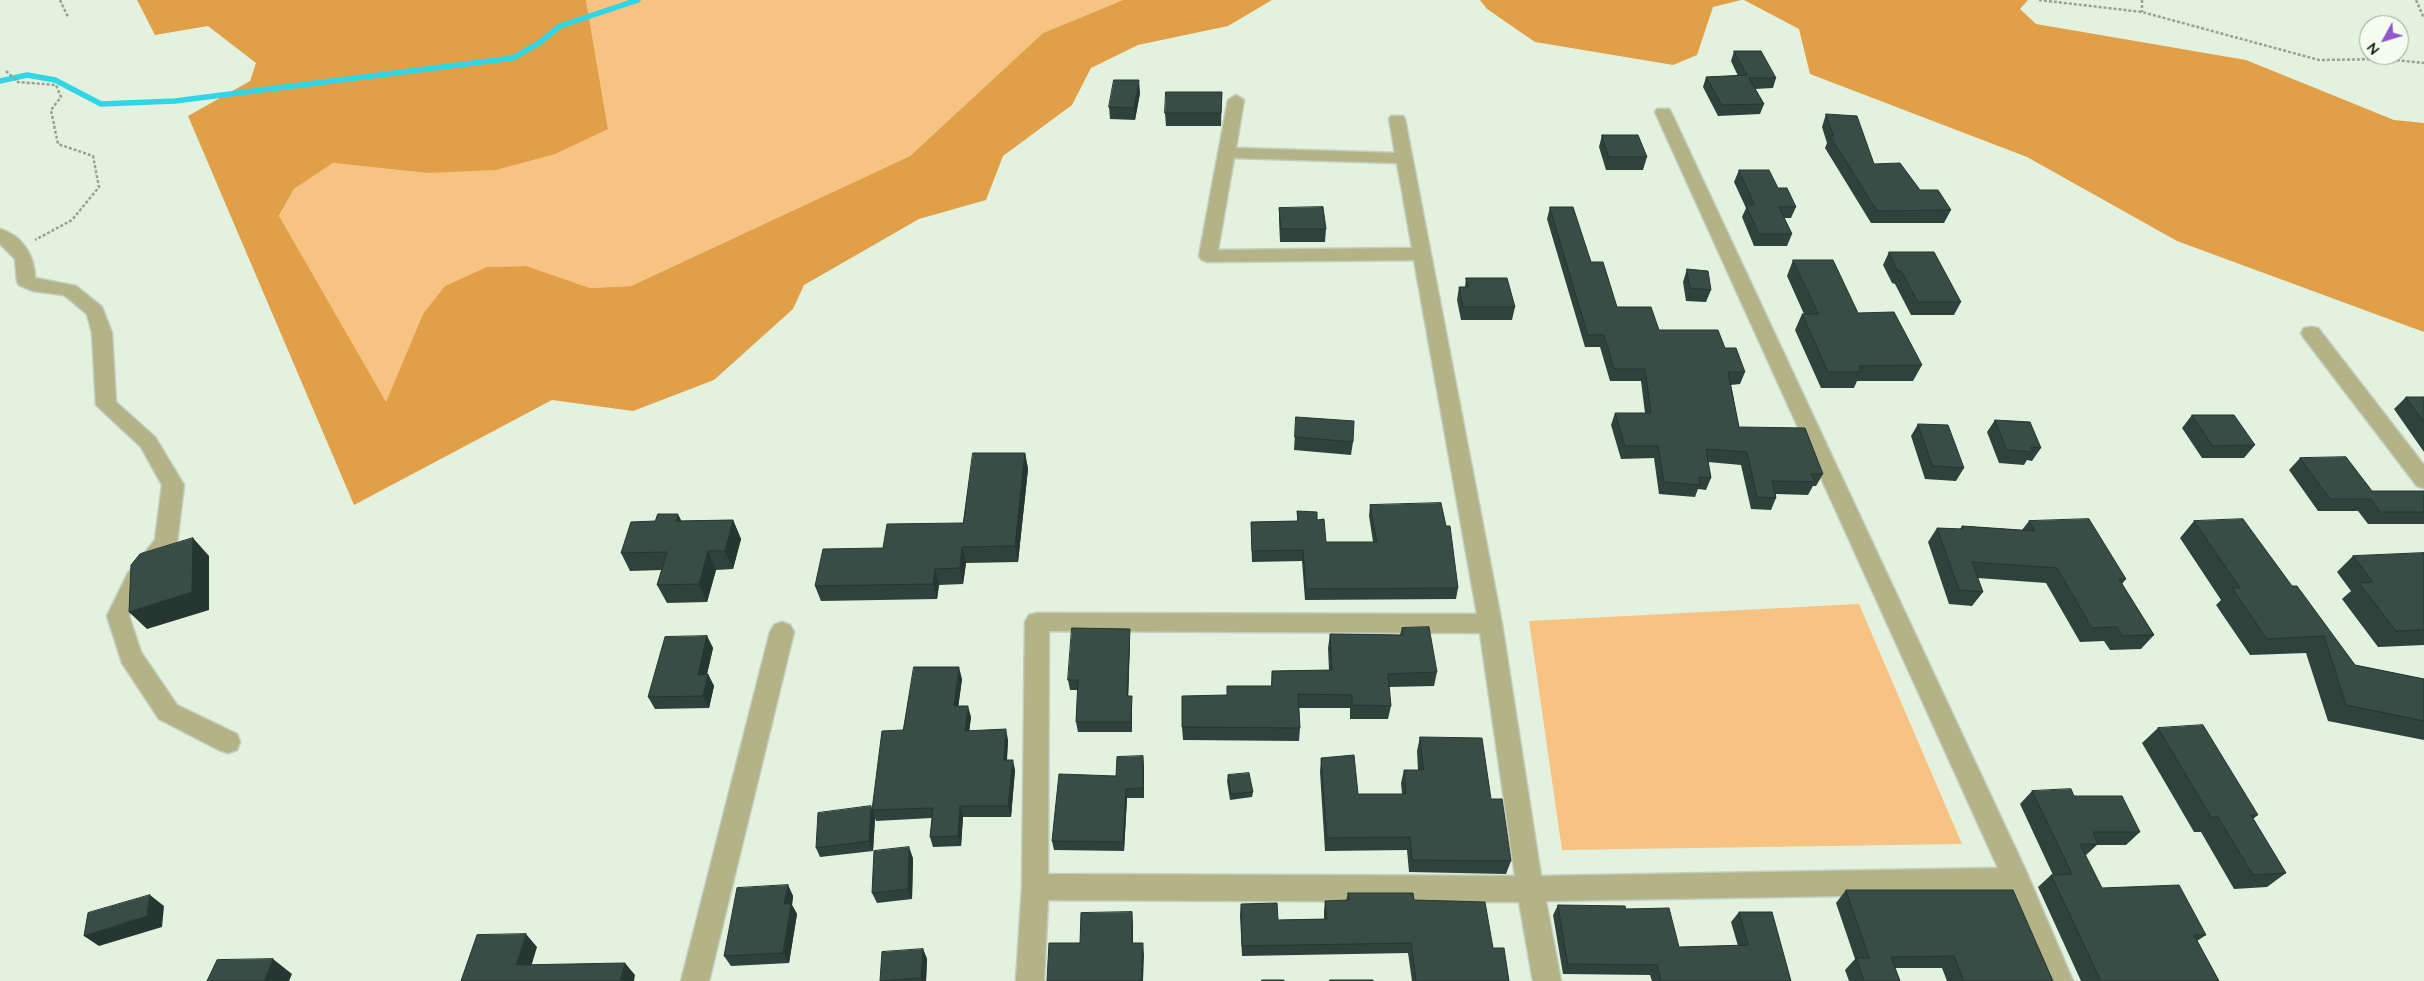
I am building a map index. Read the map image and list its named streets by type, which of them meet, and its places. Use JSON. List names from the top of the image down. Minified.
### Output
{"north":"bottom left"}
